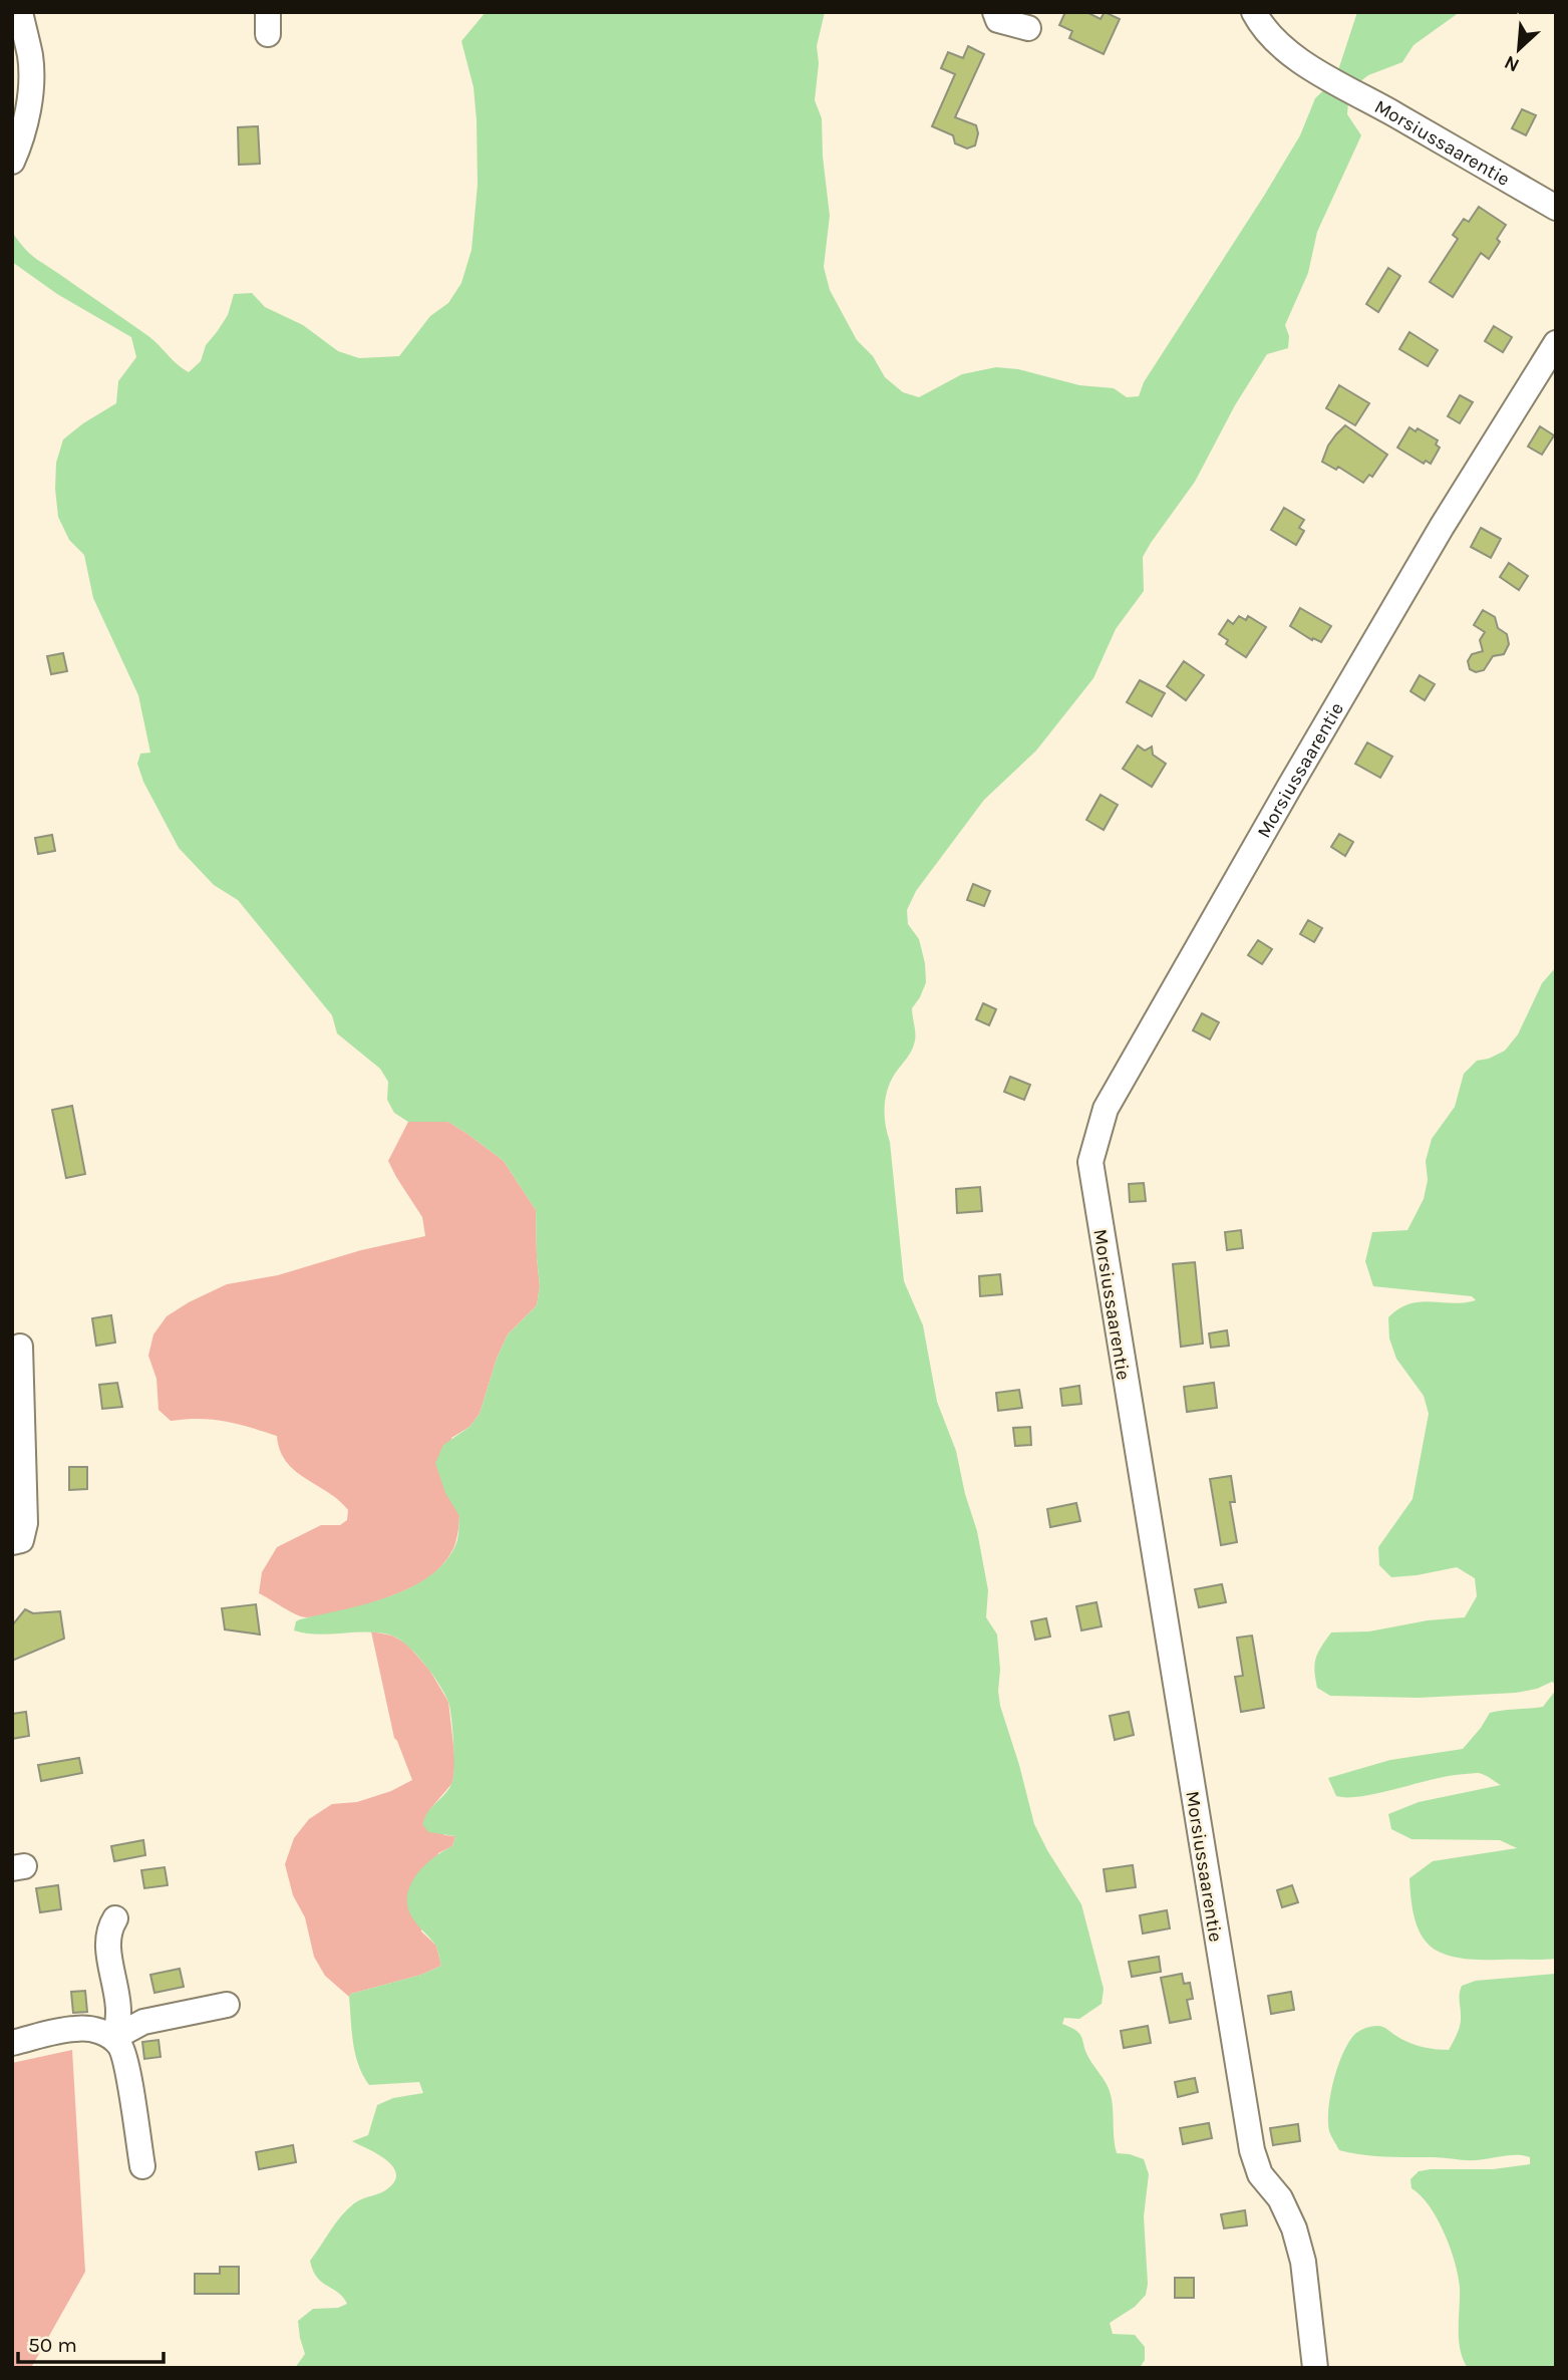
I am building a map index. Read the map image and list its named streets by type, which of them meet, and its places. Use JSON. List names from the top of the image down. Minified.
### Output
{"streets":{"street":["Morsiussaarentie"]},"scale_bar":"50 m","north":"bottom left"}
